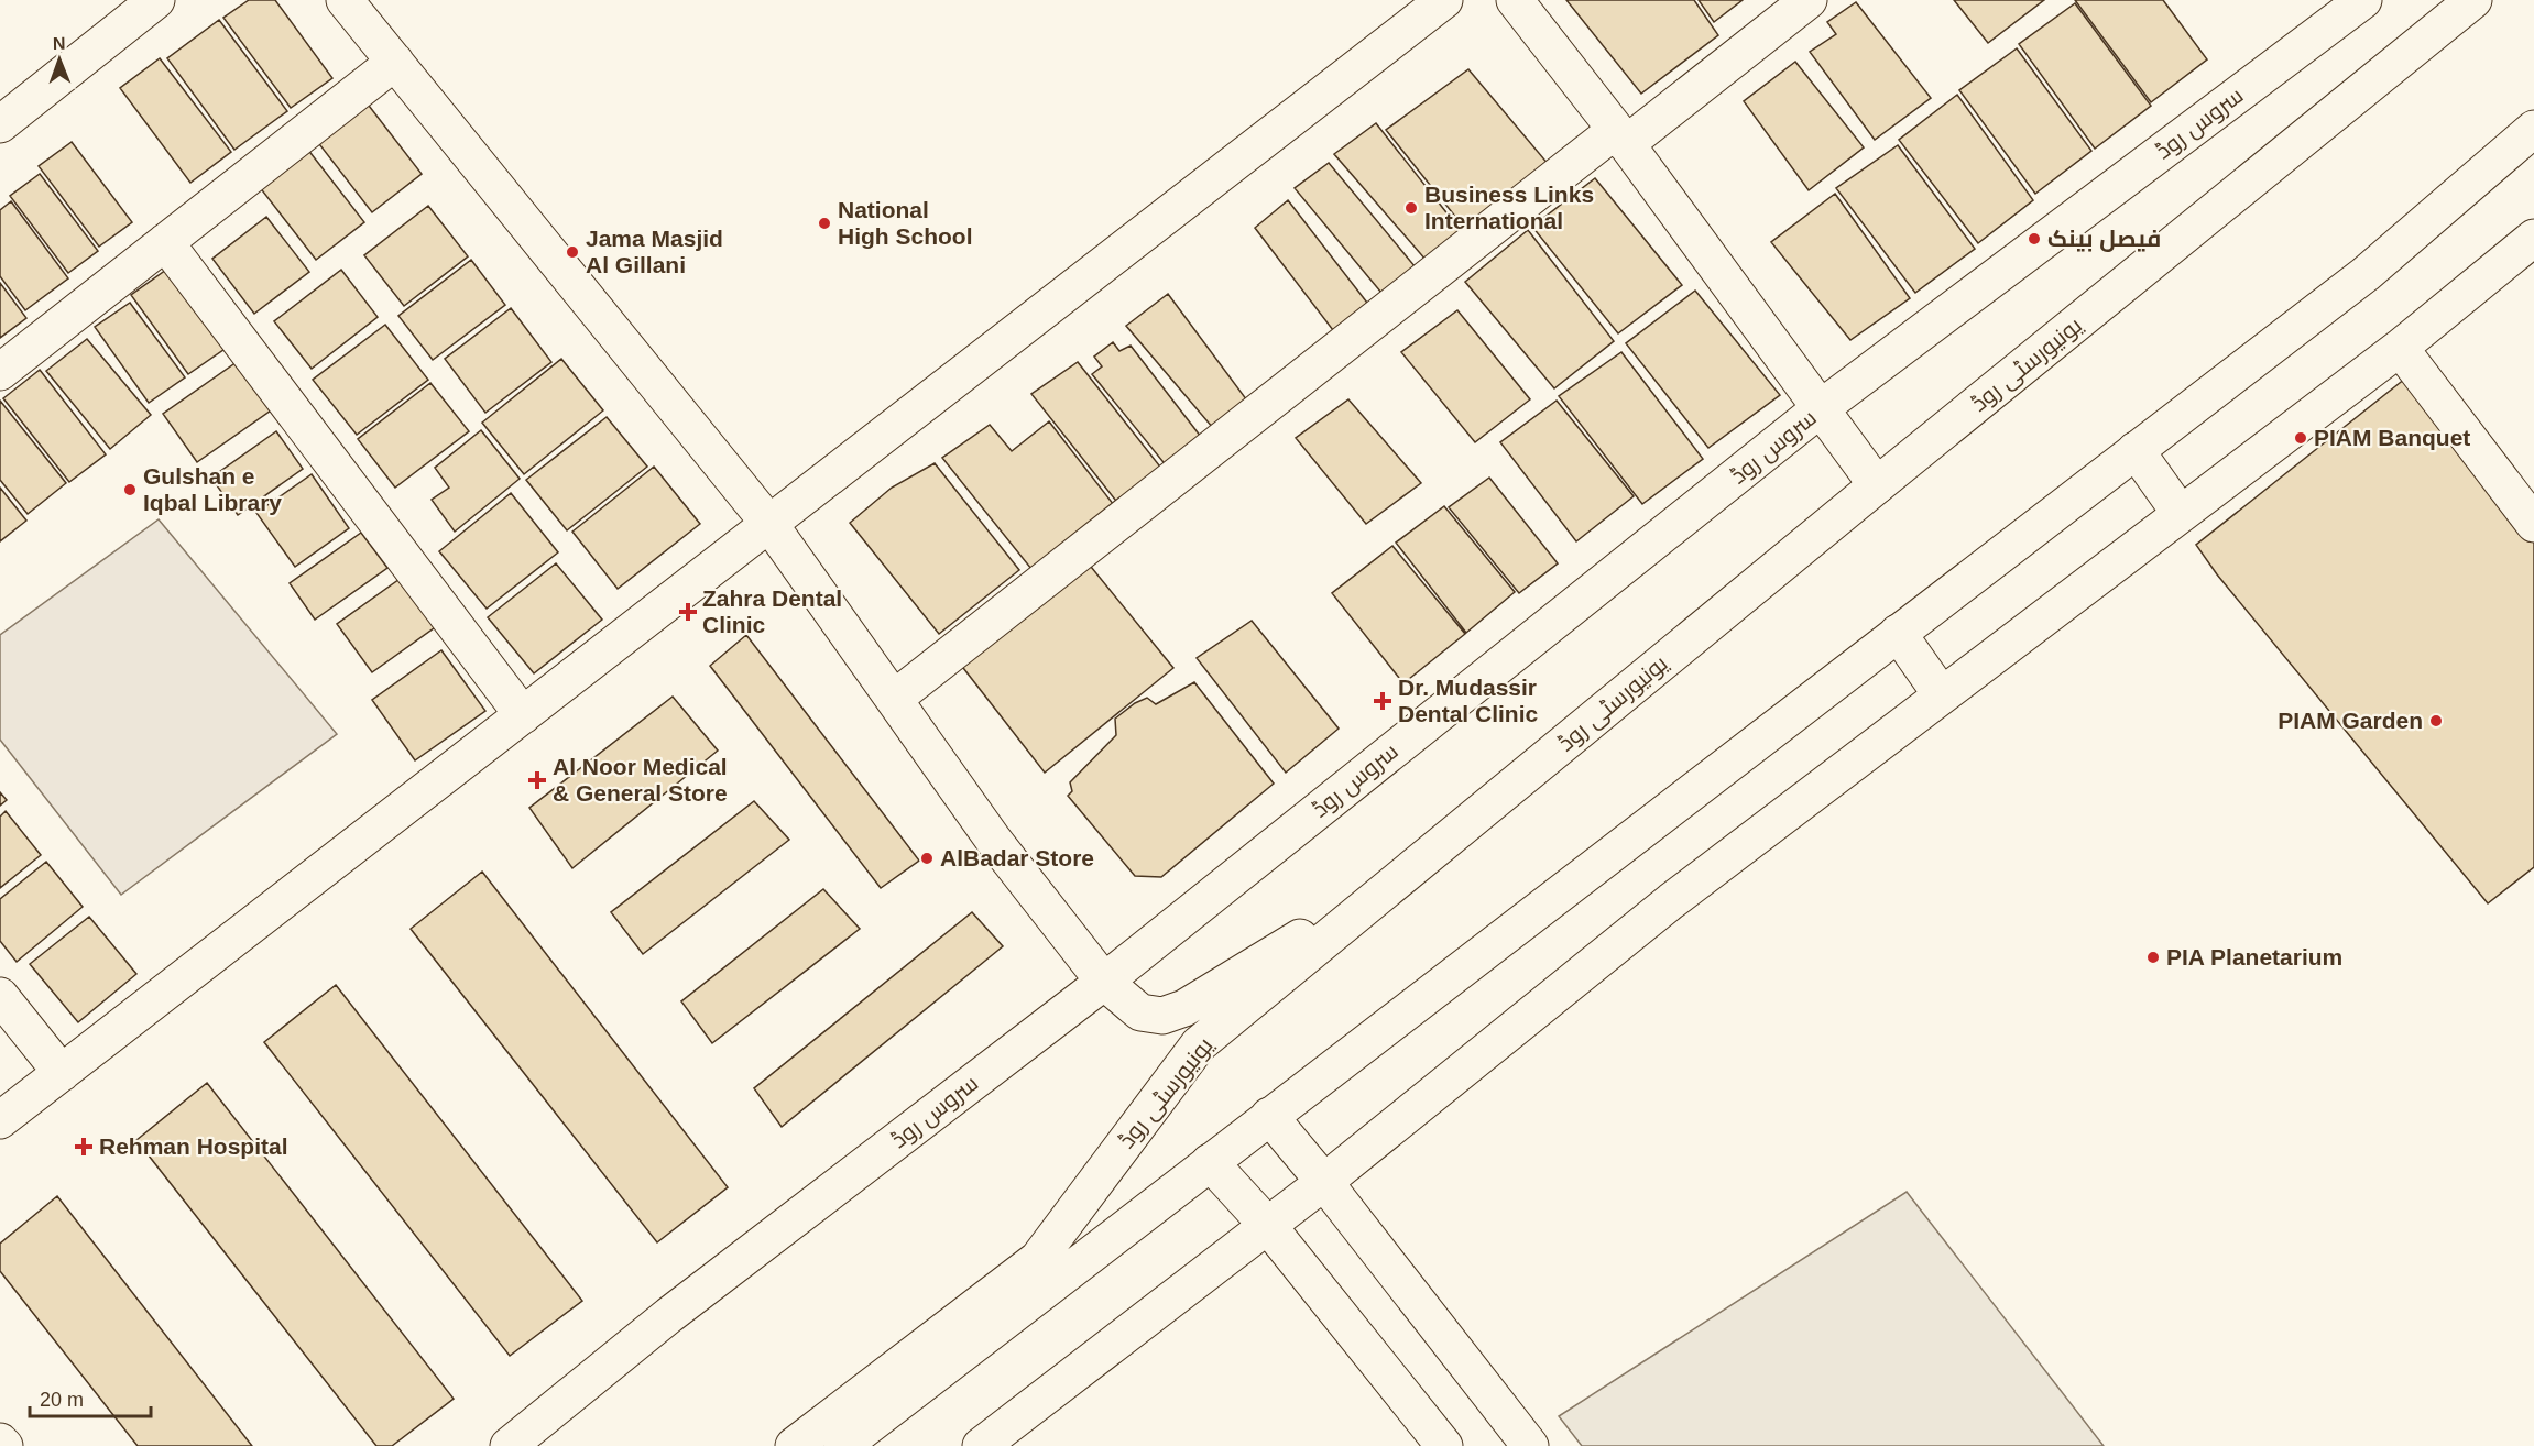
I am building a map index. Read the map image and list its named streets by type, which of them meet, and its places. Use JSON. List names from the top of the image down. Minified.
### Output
{"streets":{"street":["سروس روڈ","یونیورسٹی روڈ"]},"places":{"other":["Business Links International","National High School","فیصل بینک","Jama Masjid Al Gillani","PIAM Banquet","Gulshan e Iqbal Library","PIAM Garden","AlBadar Store","PIA Planetarium"],"health":["Zahra Dental Clinic","Dr. Mudassir Dental Clinic","Al Noor Medical & General Store","Rehman Hospital"]},"scale_bar":"20 m","north":"top"}
